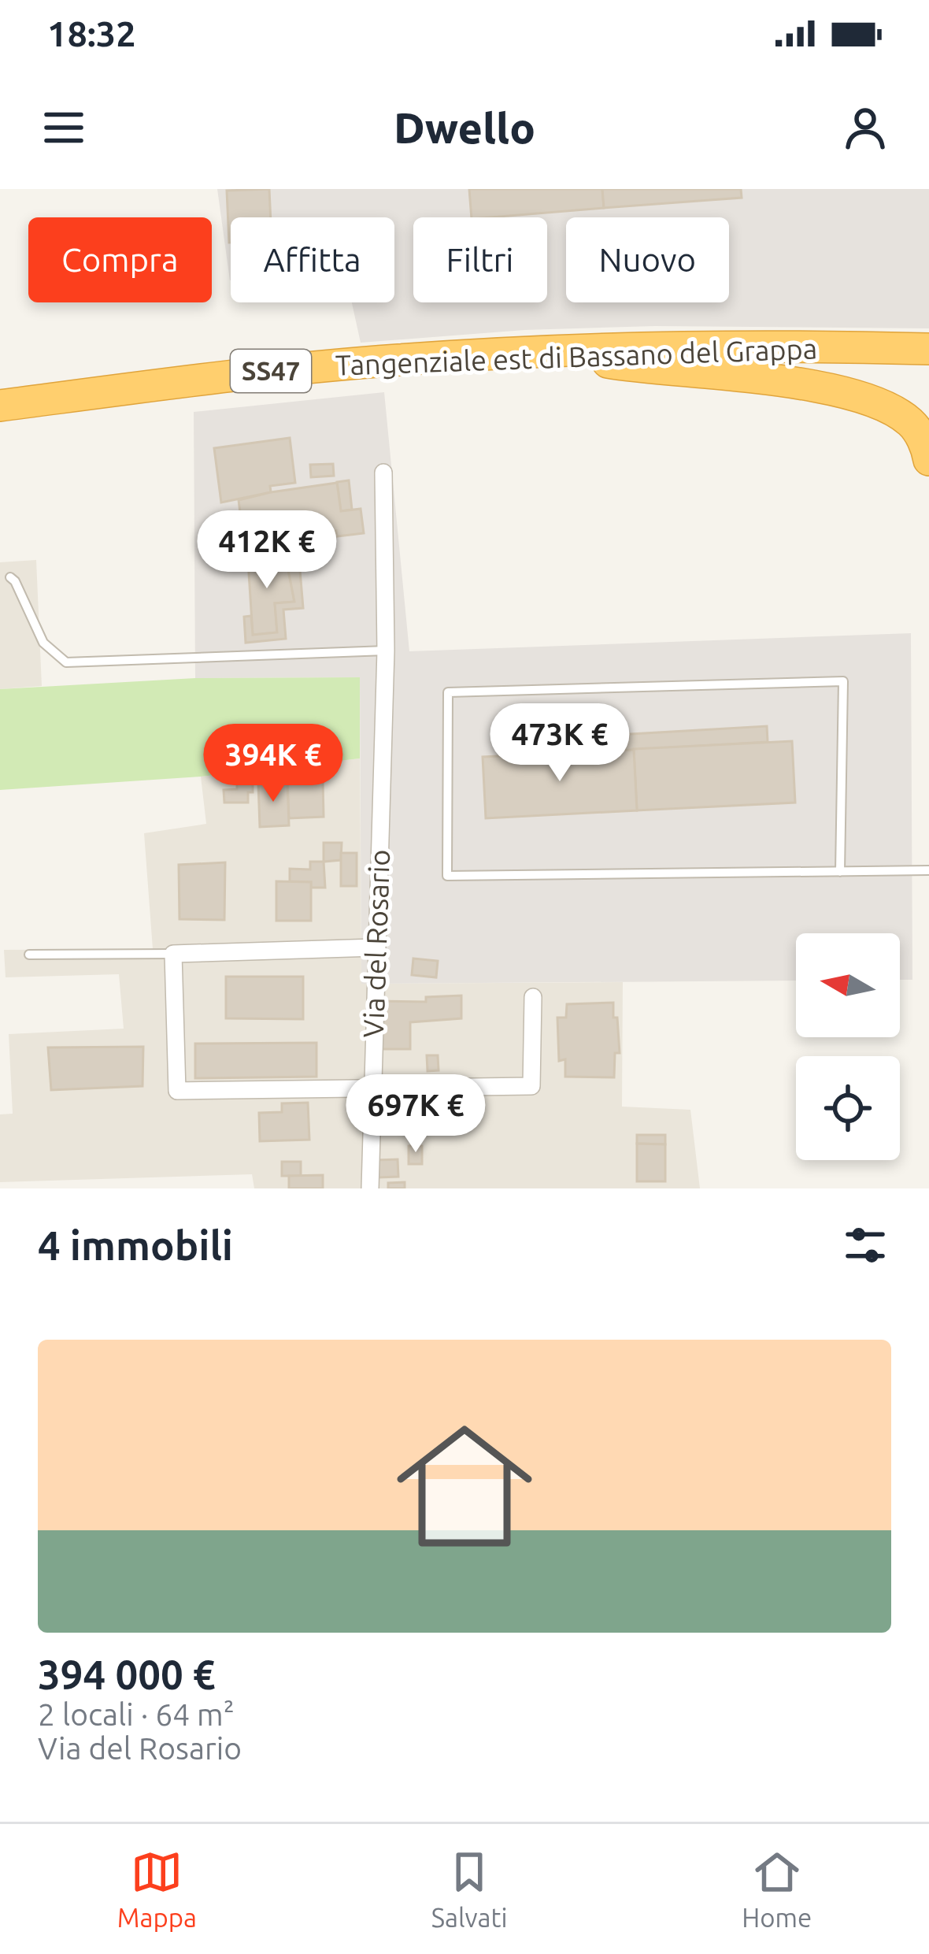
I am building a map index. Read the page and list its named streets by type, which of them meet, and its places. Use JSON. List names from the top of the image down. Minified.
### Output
{"streets":{"highway":["Tangenziale est di Bassano del Grappa","SS47"],"street":["Via del Rosario"]},"north":"left","page":{"status":"18:32","header":"Dwello","chip":["Compra","Affitta","Filtri","Nuovo"],"price":["412K €","473K €","394K €","697K €"],"heading":"4 immobili","list":[{"name":"394 000 €","note":"2 locali · 64 m² · Via del Rosario"}],"tabs":["Mappa","Salvati","Home"]}}
